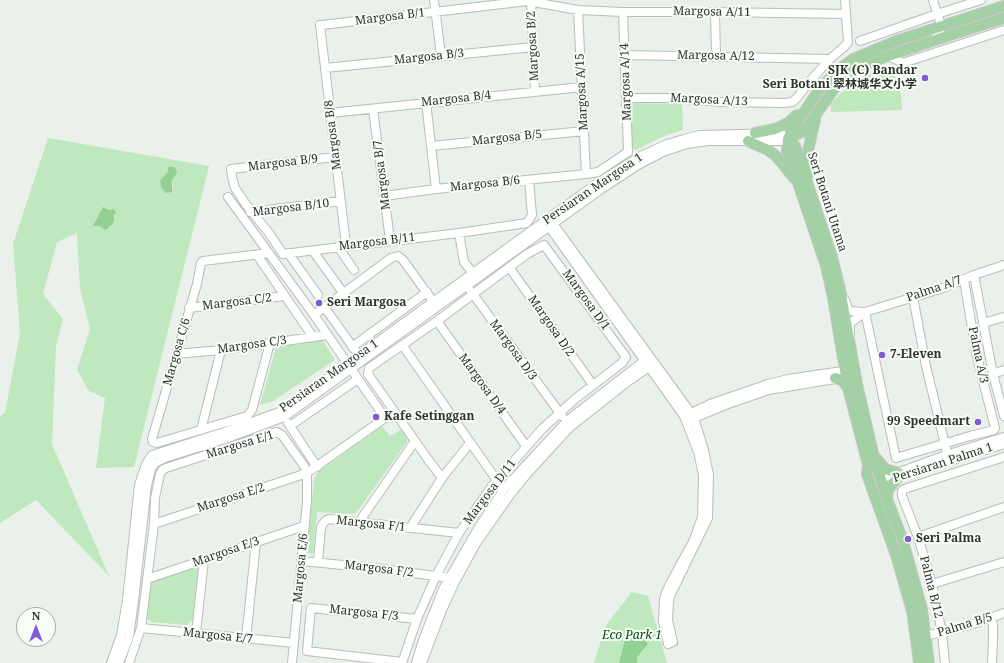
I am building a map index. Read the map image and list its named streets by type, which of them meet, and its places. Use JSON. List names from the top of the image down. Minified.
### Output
{"streets":{"main road":["Seri Botani Utama"],"street":["Margosa A/11","Margosa B/1","Margosa B/2","Margosa A/12","Margosa B/3","Margosa A/14","Margosa A/15","Margosa B/4","Margosa A/13","Margosa B/8","Margosa B/5","Margosa B/9","Margosa B/7","Margosa B/6","Persiaran Margosa 1","Margosa B/10","Margosa B/11","Palma A/7","Margosa D/1","Margosa C/2","Margosa D/2","Margosa C/3","Margosa D/3","Margosa C/6","Palma A/3","Margosa D/4","Margosa E/1","Persiaran Palma 1","Margosa D/11","Margosa E/2","Margosa F/1","Margosa E/3","Margosa E/6","Margosa F/2","Palma B/12","Margosa F/3","Palma B/5","Margosa E/7"]},"crossings":[["Margosa A/11","Margosa B/1"],["Margosa A/11","Margosa A/14"],["Margosa A/11","Margosa A/15"],["Margosa B/1","Margosa B/2"],["Margosa B/1","Margosa A/15"],["Margosa B/1","Margosa B/8"],["Margosa B/2","Margosa B/3"],["Margosa B/2","Margosa B/4"],["Margosa A/12","Margosa A/14"],["Margosa A/12","Margosa A/13"],["Margosa B/3","Margosa B/8"],["Margosa A/14","Margosa A/13"],["Margosa A/14","Margosa B/6"],["Margosa A/15","Margosa B/4"],["Margosa A/15","Margosa B/5"],["Margosa A/15","Margosa B/6"],["Margosa B/4","Margosa B/8"],["Margosa B/4","Margosa B/7"],["Margosa B/8","Margosa B/9"],["Margosa B/8","Margosa B/10"],["Margosa B/8","Margosa B/11"],["Margosa B/9","Margosa B/10"],["Margosa B/7","Margosa B/6"],["Margosa B/7","Margosa B/11"],["Margosa B/6","Margosa B/11"],["Persiaran Margosa 1","Seri Botani Utama"],["Persiaran Margosa 1","Margosa D/3"],["Seri Botani Utama","Palma A/7"],["Seri Botani Utama","Persiaran Palma 1"],["Seri Botani Utama","Palma B/5"],["Palma A/7","Palma A/3"],["Margosa D/1","Margosa D/2"],["Margosa D/1","Margosa D/11"],["Margosa C/2","Margosa C/6"],["Margosa D/2","Margosa D/11"],["Margosa C/3","Margosa C/6"],["Margosa D/3","Margosa D/11"],["Margosa D/4","Margosa D/11"],["Margosa E/1","Margosa E/2"],["Margosa E/1","Margosa E/6"],["Margosa D/11","Margosa F/1"],["Margosa D/11","Margosa F/2"],["Margosa D/11","Margosa F/3"],["Margosa E/2","Margosa E/6"],["Margosa F/1","Margosa F/2"],["Margosa E/3","Margosa E/6"],["Margosa E/6","Margosa F/2"],["Margosa E/6","Margosa E/7"],["Palma B/12","Palma B/5"]],"parks":["Eco Park 1"],"places":["SJK (C) Bandar Seri Botani 翠林城华文小学","Seri Margosa","7-Eleven","Kafe Setinggan","99 Speedmart","Seri Palma"],"north":"top"}
